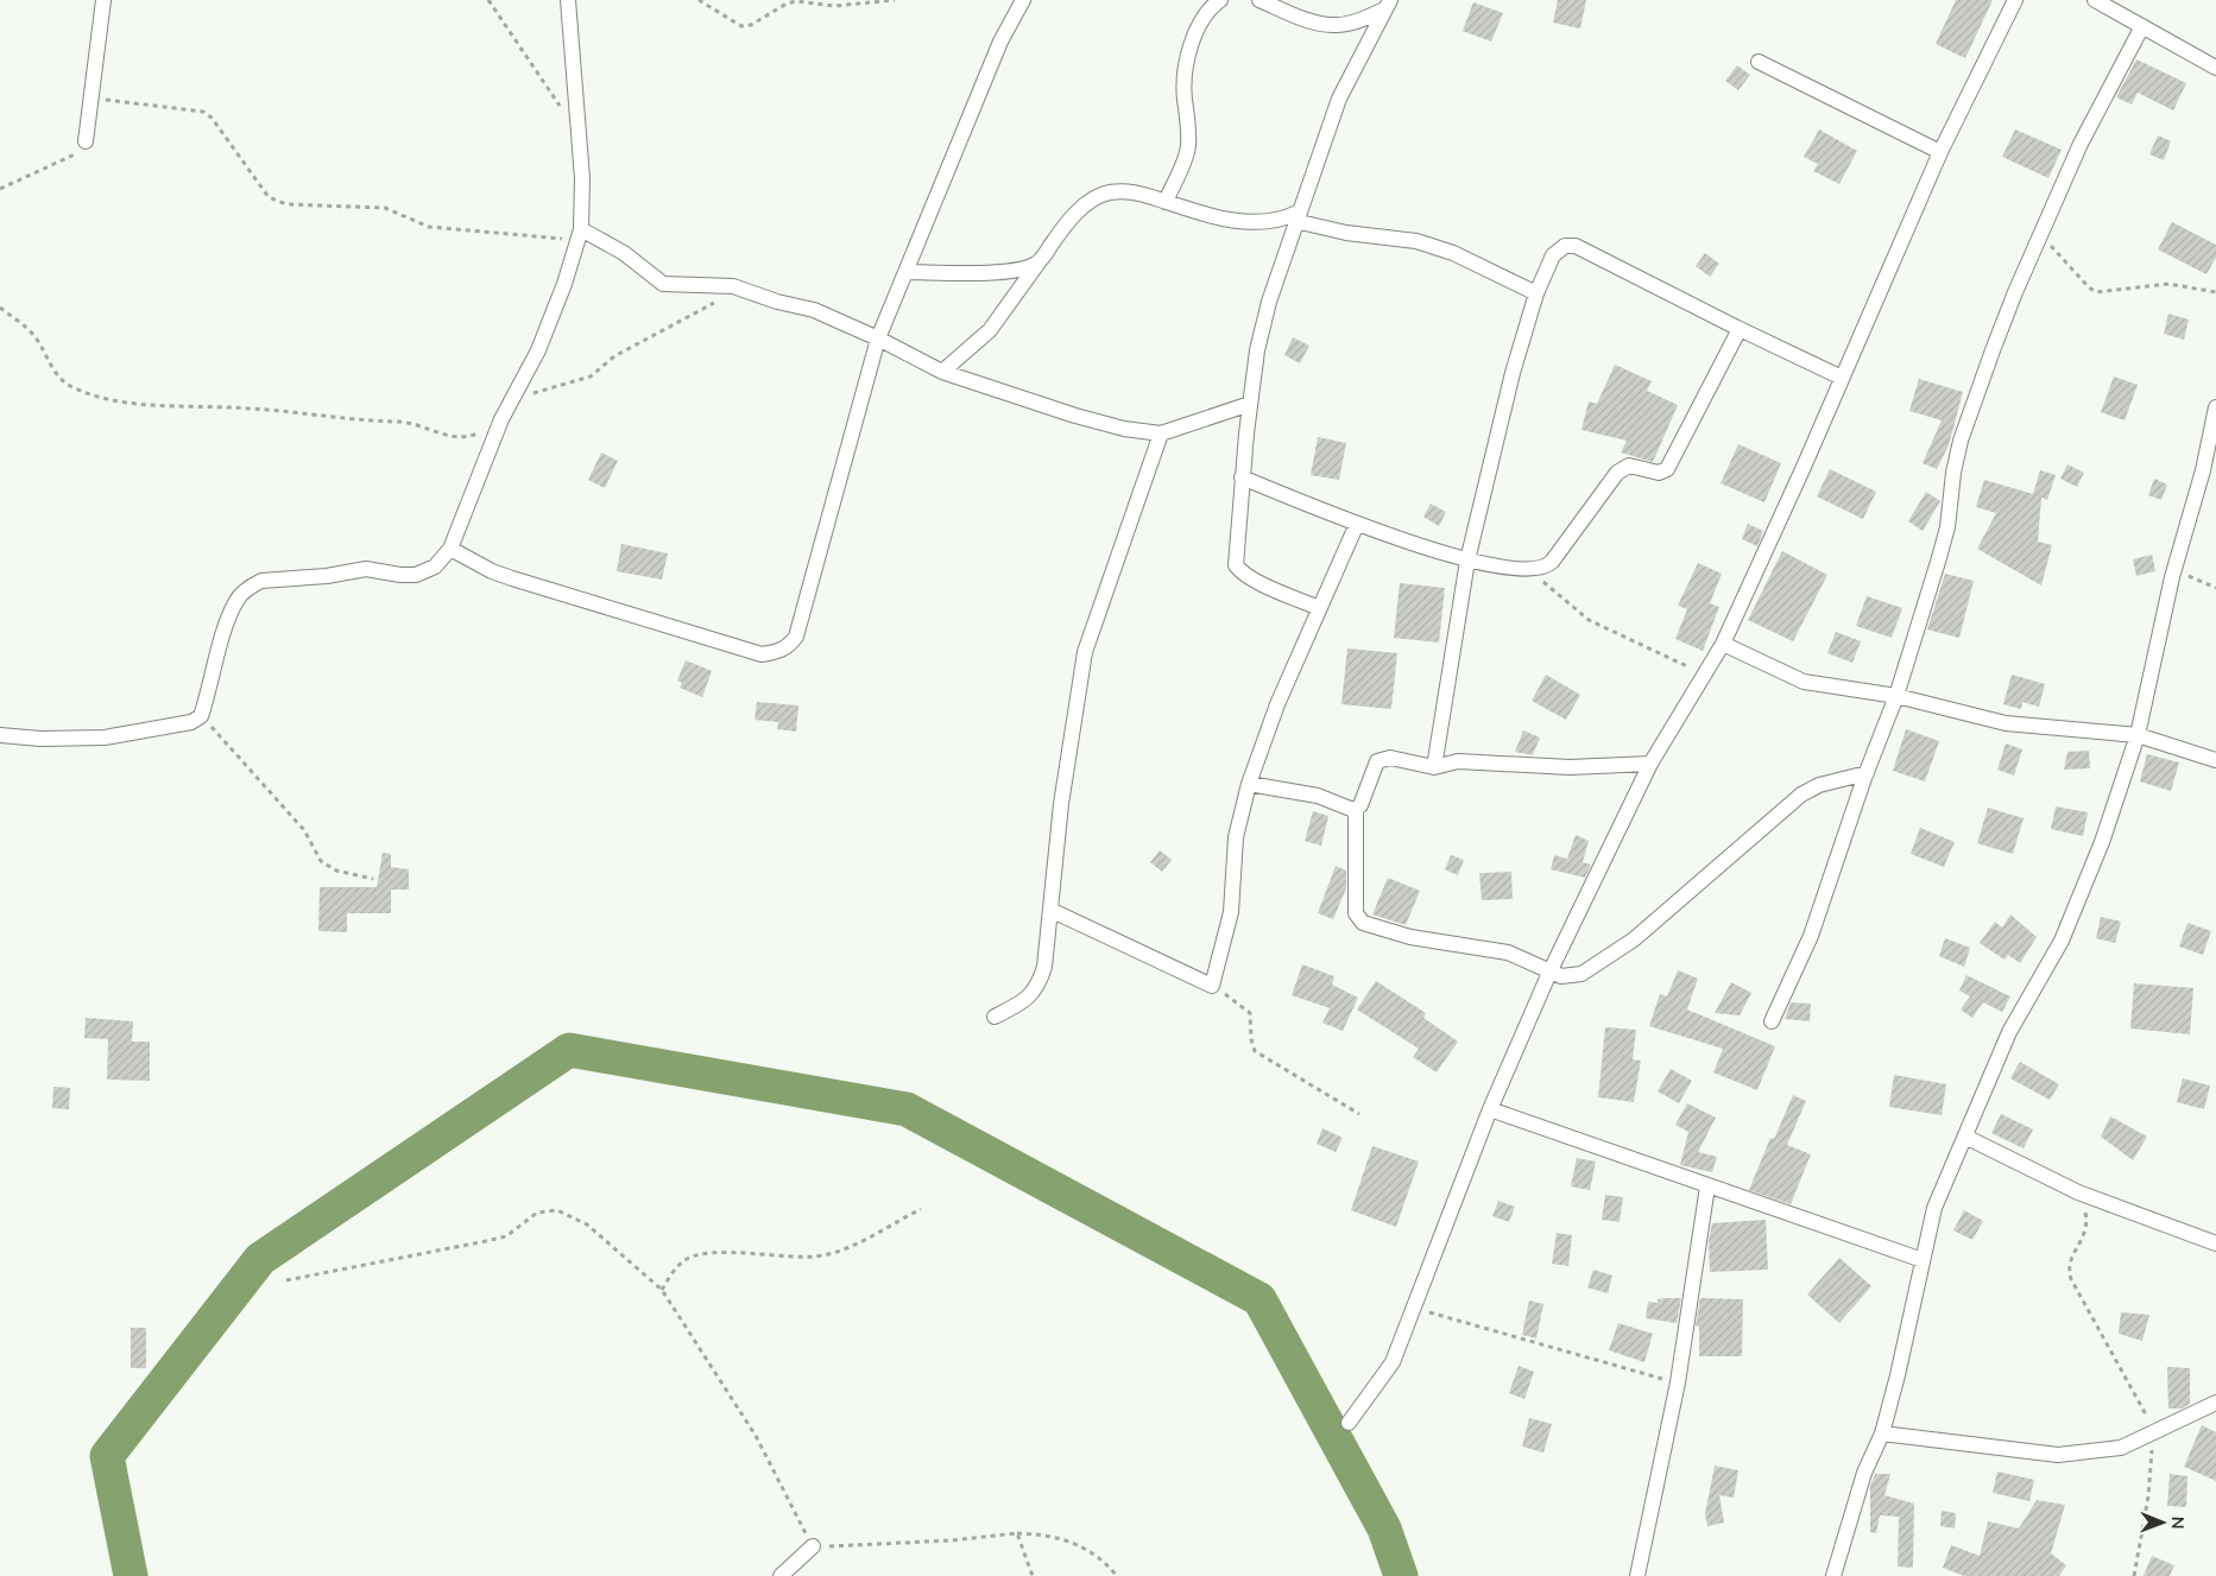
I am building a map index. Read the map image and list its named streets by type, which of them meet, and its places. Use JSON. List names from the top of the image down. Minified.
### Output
{"north":"right"}
